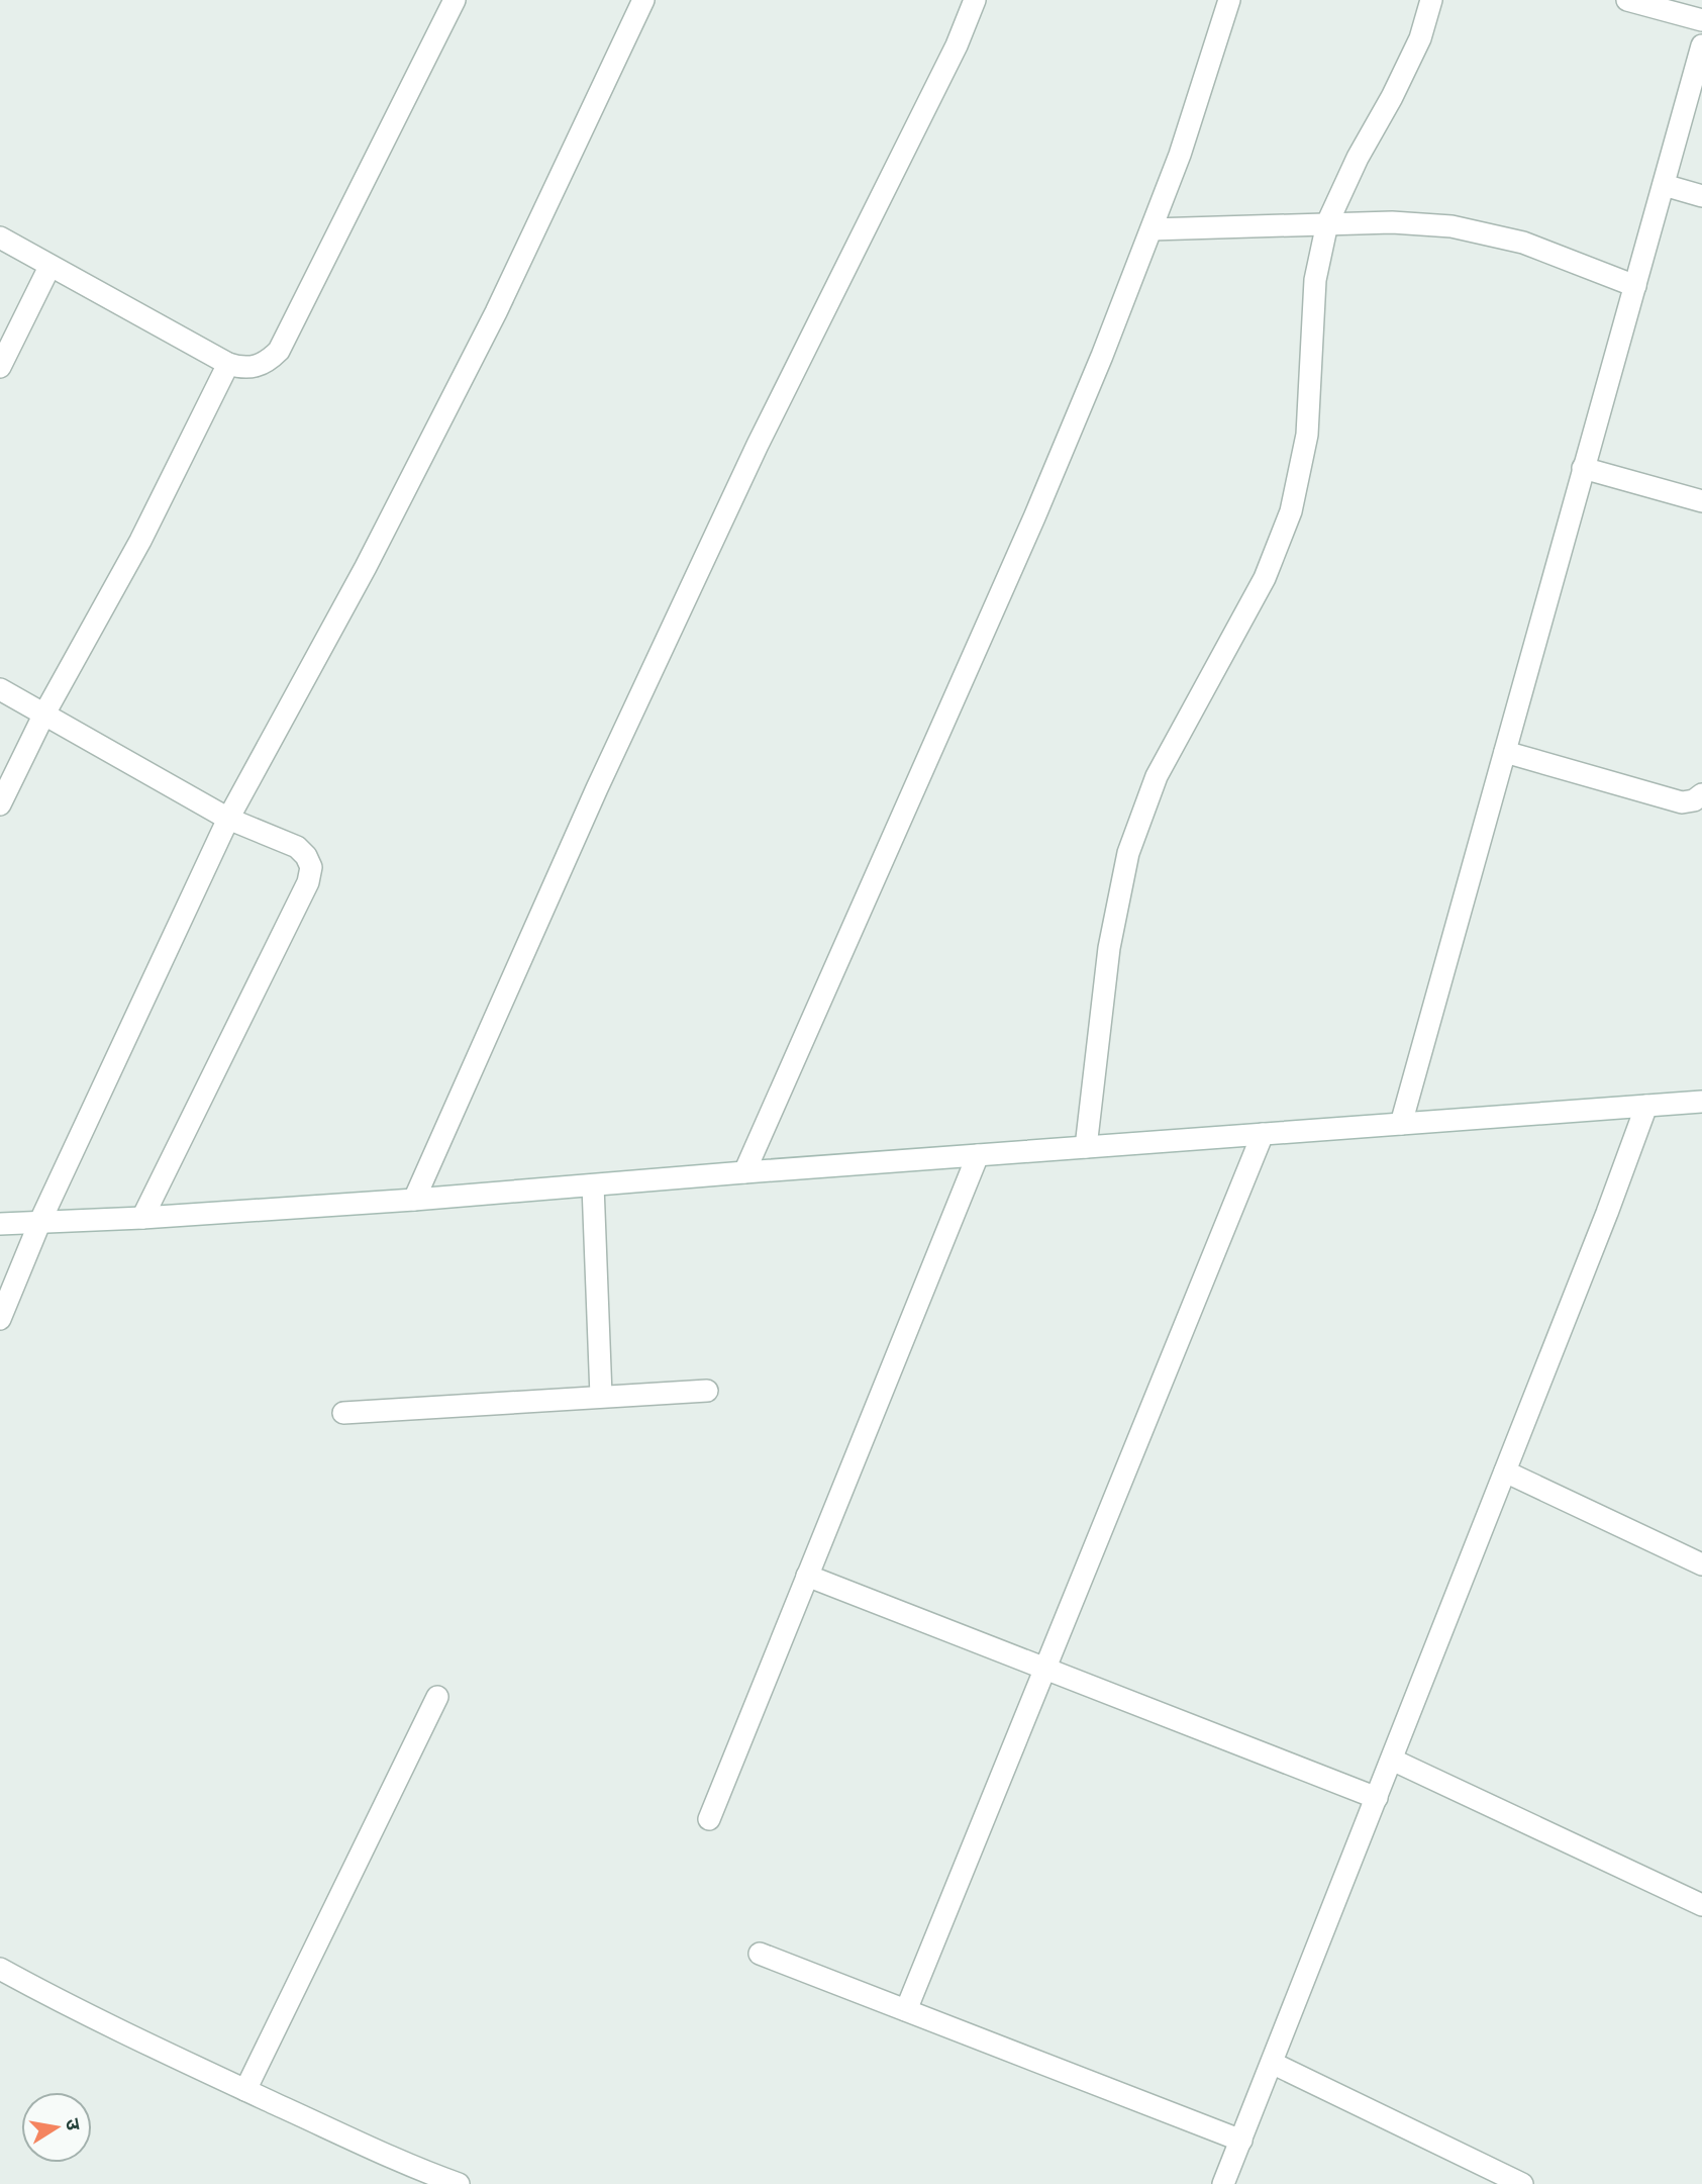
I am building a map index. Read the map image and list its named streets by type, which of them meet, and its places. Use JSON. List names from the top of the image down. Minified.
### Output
{"north":"right"}
